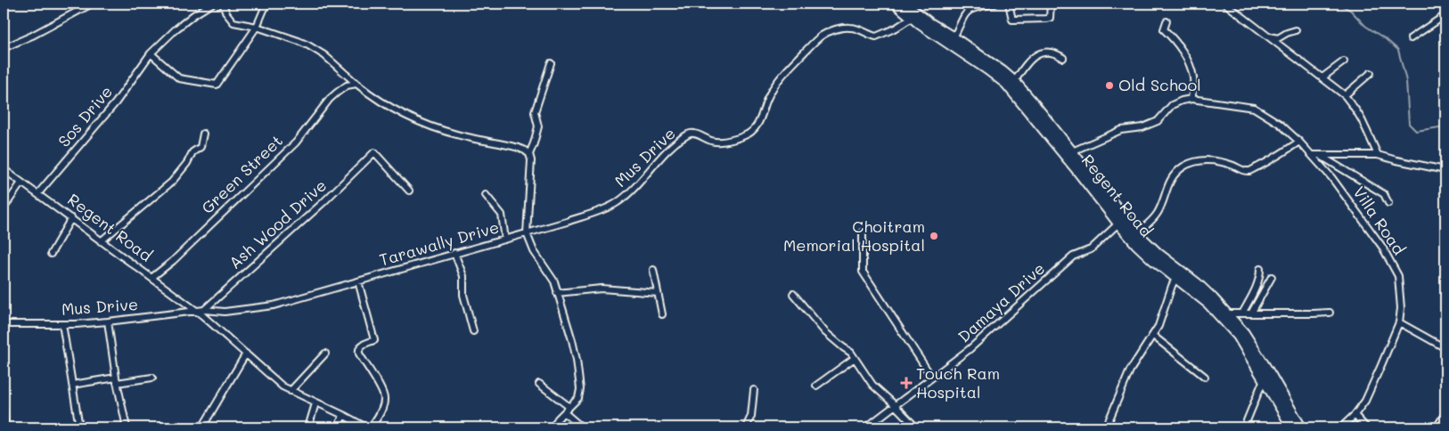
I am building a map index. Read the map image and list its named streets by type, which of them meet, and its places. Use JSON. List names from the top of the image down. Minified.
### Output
{"streets":{"main road":["Regent Road"],"street":["Sos Drive","Mus Drive","Green Street","Villa Road","Ash Wood Drive","Tarawally Drive","Damaya Drive"]},"crossings":[["Sos Drive","Regent Road"],["Mus Drive","Regent Road"],["Mus Drive","Ash Wood Drive"],["Mus Drive","Tarawally Drive"],["Green Street","Regent Road"],["Regent Road","Ash Wood Drive"],["Regent Road","Tarawally Drive"],["Regent Road","Damaya Drive"],["Ash Wood Drive","Tarawally Drive"]],"places":{"other":["Old School","Choitram Memorial Hospital"],"health":["Touch Ram Hospital"]}}
